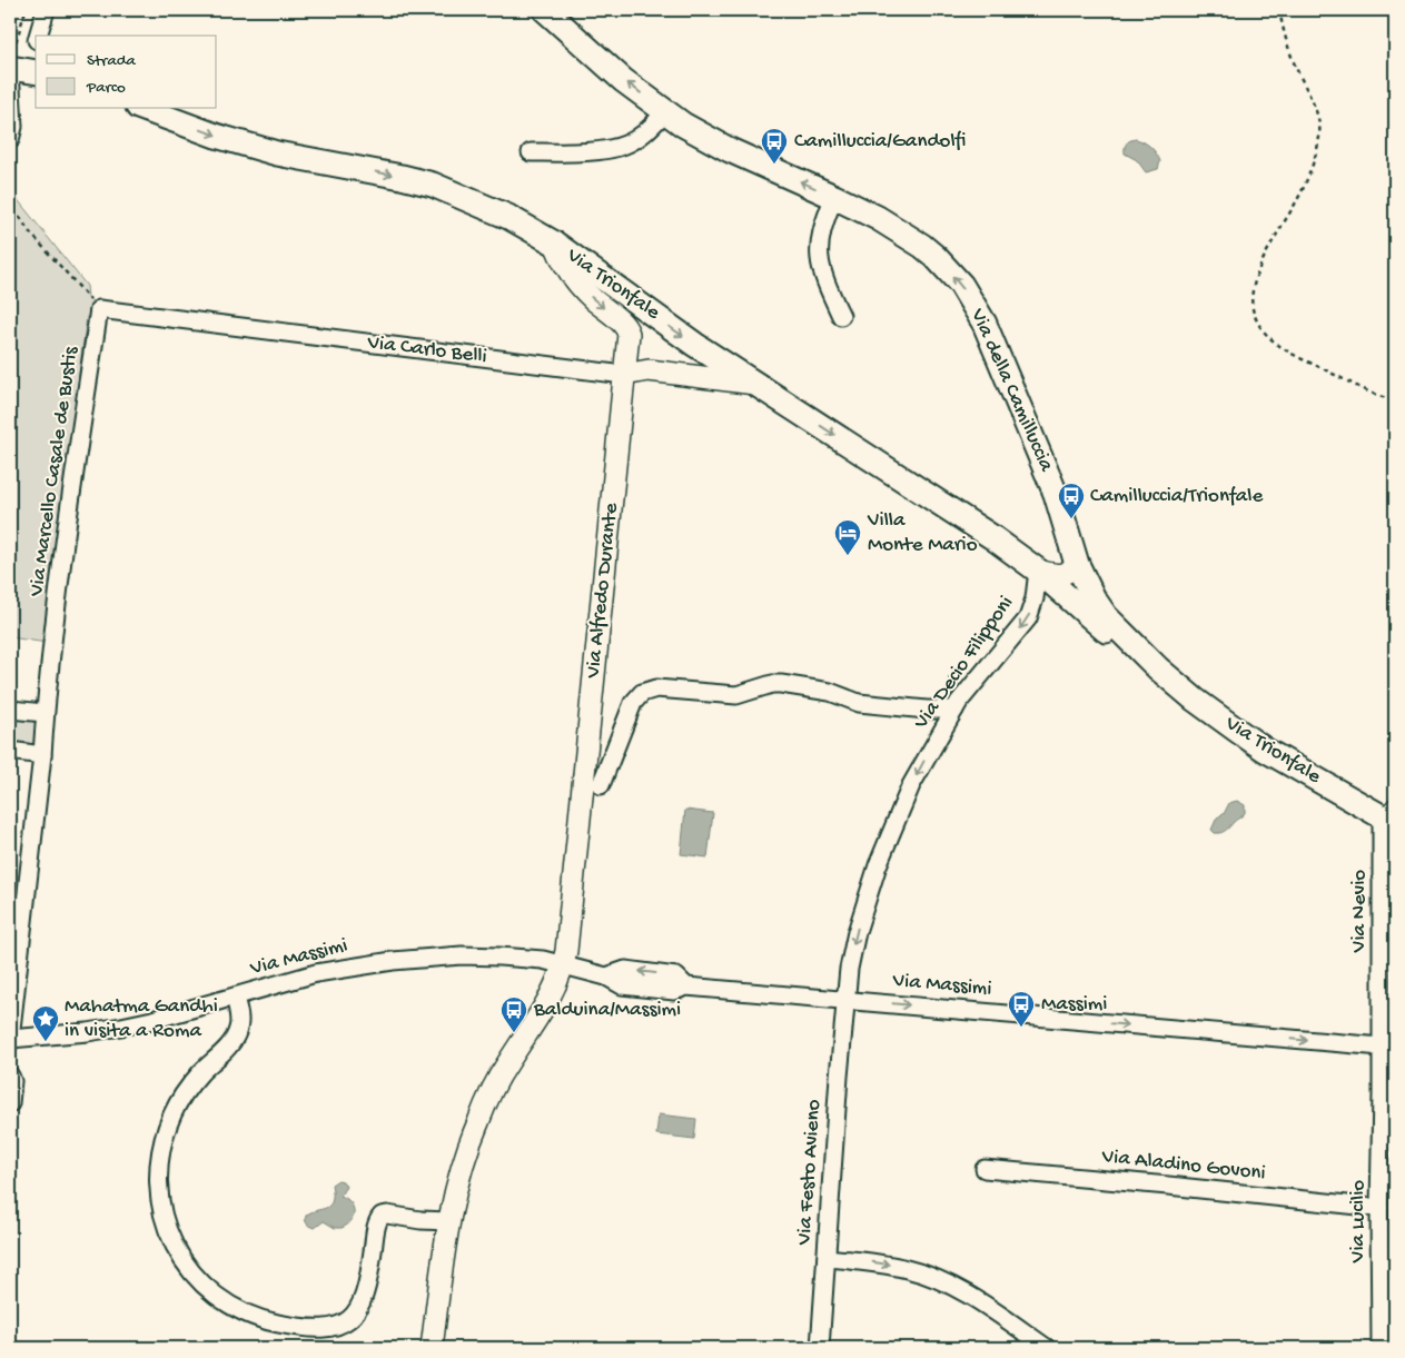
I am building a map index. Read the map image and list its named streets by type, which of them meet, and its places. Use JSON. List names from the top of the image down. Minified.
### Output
{"streets":{"main road":["Via Trionfale","Via della Camilluccia"],"street":["Via Carlo Belli","Via Marcello Casale de Bustis","Via Alfredo Durante","Via Decio Filipponi","Via Nevio","Via Massimi","Via Aladino Govoni","Via Festo Avieno","Via Lucilio"]},"crossings":[["Via Trionfale","Via Carlo Belli"],["Via Trionfale","Via della Camilluccia"],["Via Trionfale","Via Alfredo Durante"],["Via Trionfale","Via Decio Filipponi"],["Via Trionfale","Via Nevio"],["Via Carlo Belli","Via Marcello Casale de Bustis"],["Via Carlo Belli","Via Alfredo Durante"],["Via Marcello Casale de Bustis","Via Massimi"],["Via Alfredo Durante","Via Massimi"],["Via Decio Filipponi","Via Massimi"],["Via Decio Filipponi","Via Festo Avieno"],["Via Nevio","Via Massimi"],["Via Nevio","Via Lucilio"],["Via Massimi","Via Festo Avieno"],["Via Massimi","Via Lucilio"],["Via Aladino Govoni","Via Lucilio"]],"one_way":["Via Trionfale","Via della Camilluccia","Via Decio Filipponi","Via Massimi"],"places":{"bus stop":["Camilluccia/Gandolfi","Camilluccia/Trionfale","Massimi","Balduina/Massimi"],"hotel":["Villa Monte Mario"],"place":["Mahatma Gandhi in visita a Roma"]},"legend":["Strada","Parco"]}
